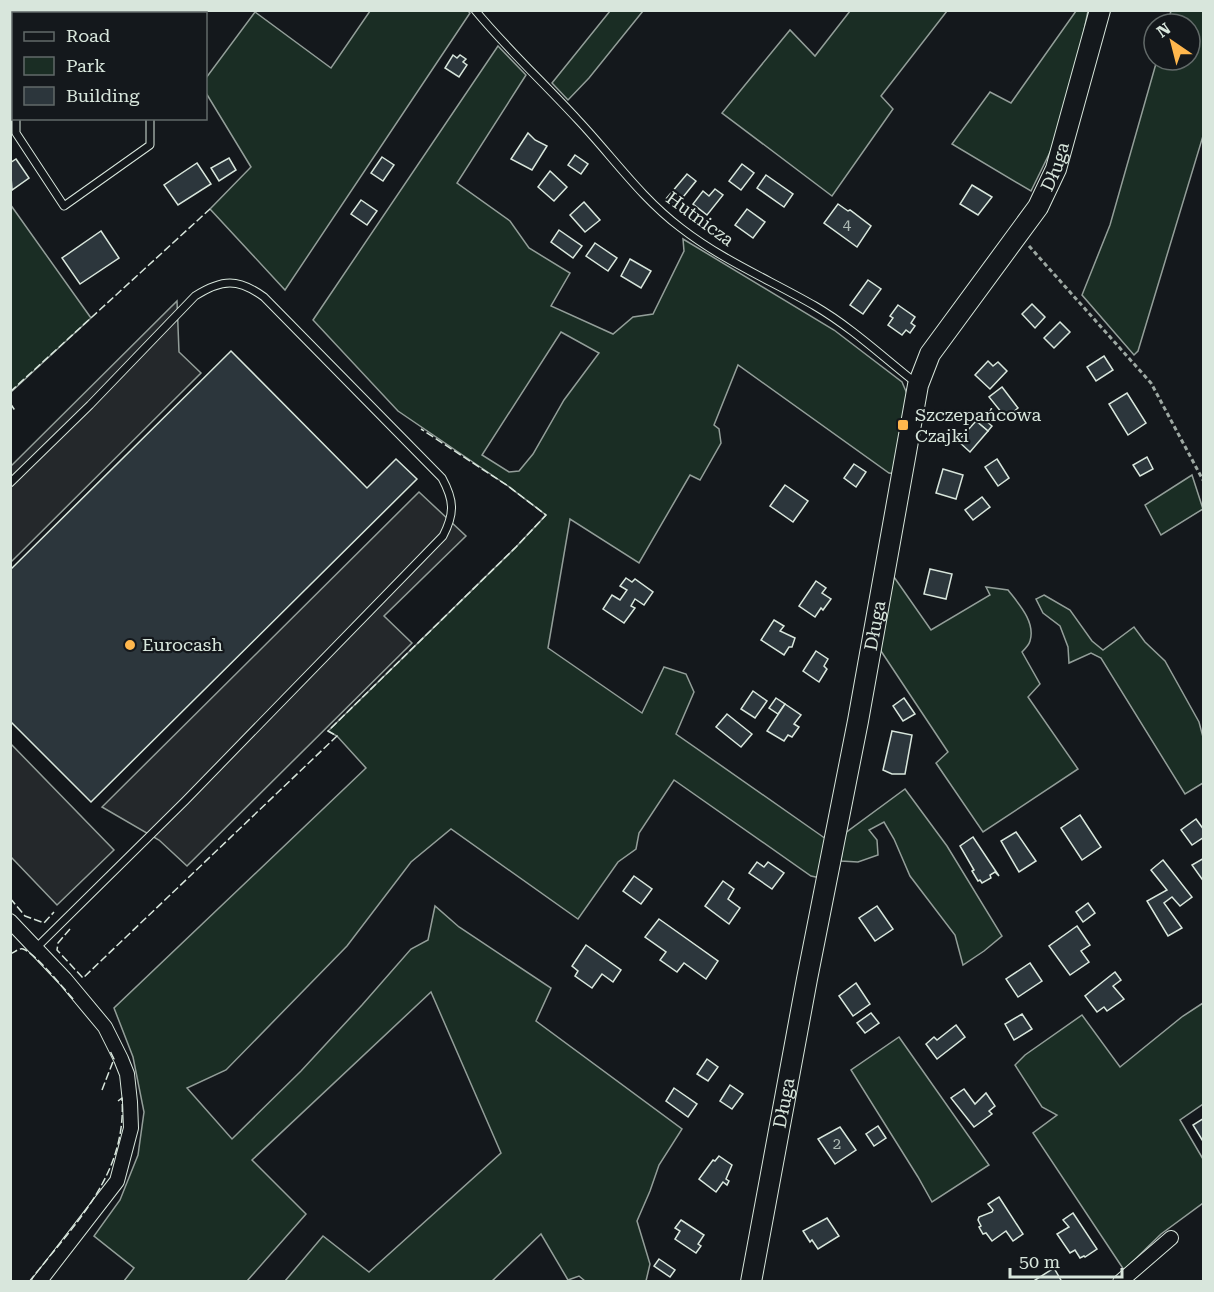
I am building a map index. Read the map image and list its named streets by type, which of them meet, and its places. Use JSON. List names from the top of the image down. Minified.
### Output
{"streets":{"street":["Długa"],"lane":["Hutnicza"]},"crossings":[["Długa","Hutnicza"]],"places":{"transit":["Szczepańcowa Czajki"],"other":["Eurocash"]},"house_numbers":["4","2"],"legend":["Road","Park","Building"],"scale_bar":"50 m","north":"top left"}
